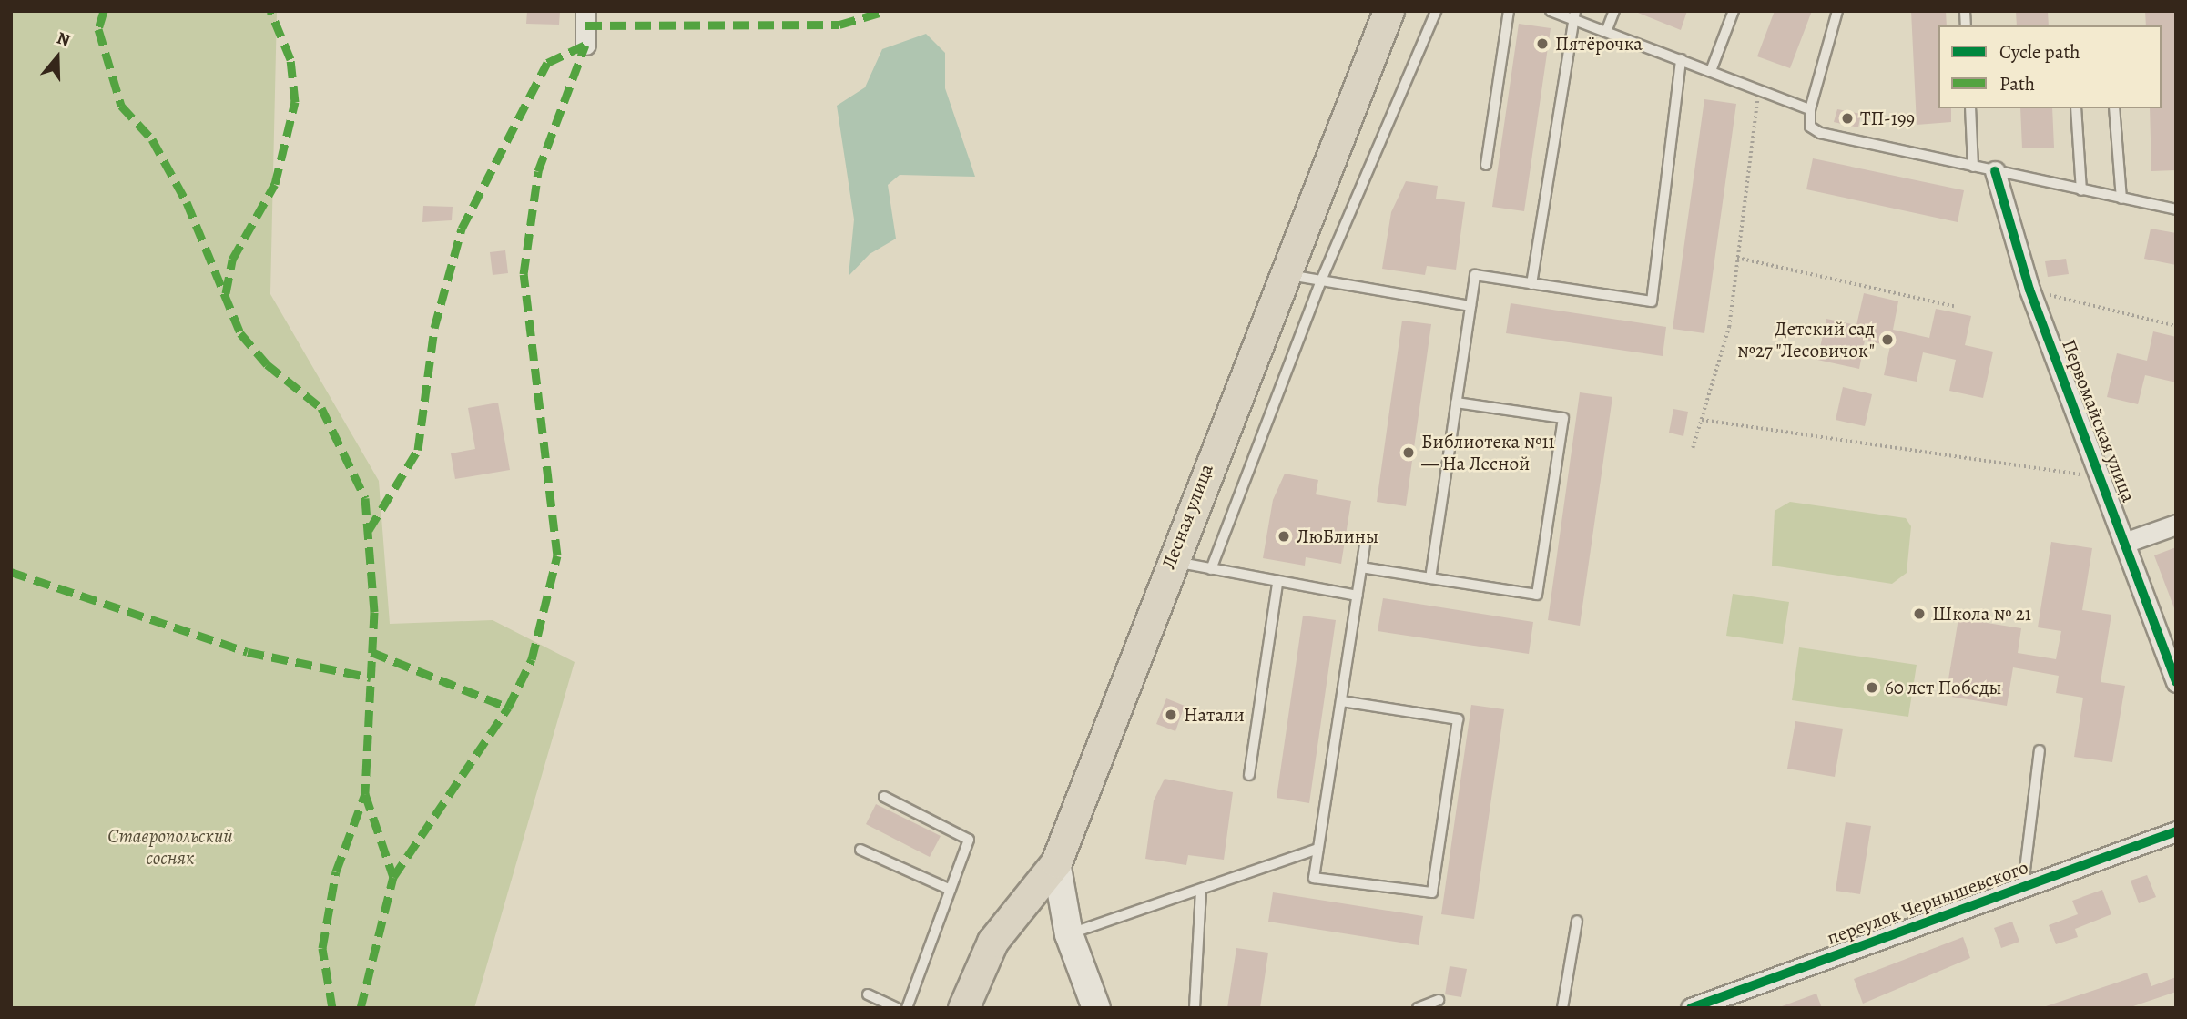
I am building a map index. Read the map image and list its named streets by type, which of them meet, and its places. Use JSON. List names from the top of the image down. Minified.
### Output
{"streets":{"main road":["Лесная улица"],"street":["Первомайская улица","переулок Чернышевского"]},"parks":["Ставропольский сосняк"],"places":["Пятёрочка","ТП-199","Детский сад №27 \"Лесовичок\"","Библиотека №11 — На Лесной","ЛюБлины","Школа № 21","60 лет Победы","Натали"],"legend":["Cycle path","Path"],"north":"top"}
